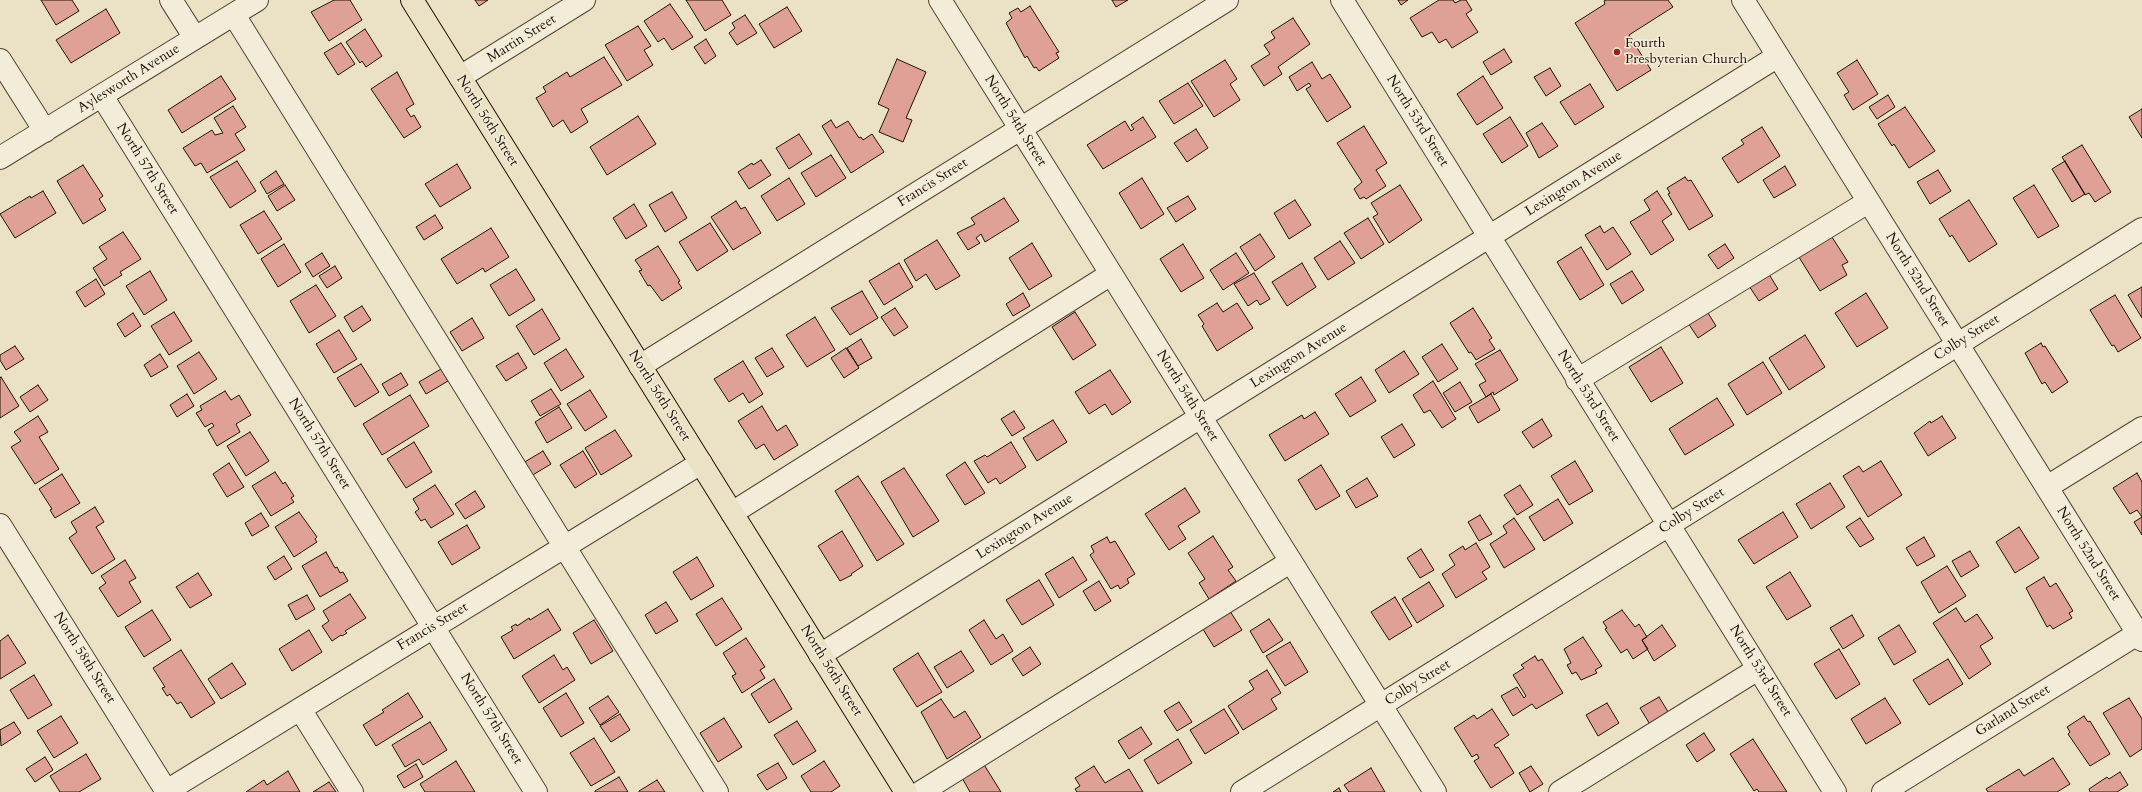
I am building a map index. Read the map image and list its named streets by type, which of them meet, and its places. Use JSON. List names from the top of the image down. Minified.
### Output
{"streets":{"main road":["North 56th Street"],"street":["Martin Street","Aylesworth Avenue","North 54th Street","North 53rd Street","North 57th Street","Francis Street","Lexington Avenue","North 52nd Street","Colby Street","North 58th Street","Garland Street"]},"crossings":[["Martin Street","North 56th Street"],["Aylesworth Avenue","North 57th Street"],["North 56th Street","Francis Street"],["North 56th Street","Lexington Avenue"],["North 54th Street","Francis Street"],["North 54th Street","Lexington Avenue"],["North 54th Street","Colby Street"],["North 53rd Street","Lexington Avenue"],["North 53rd Street","Colby Street"],["North 57th Street","Francis Street"],["Francis Street","North 58th Street"],["Lexington Avenue","North 52nd Street"],["North 52nd Street","Colby Street"],["North 52nd Street","Garland Street"]],"places":["Fourth Presbyterian Church"]}
